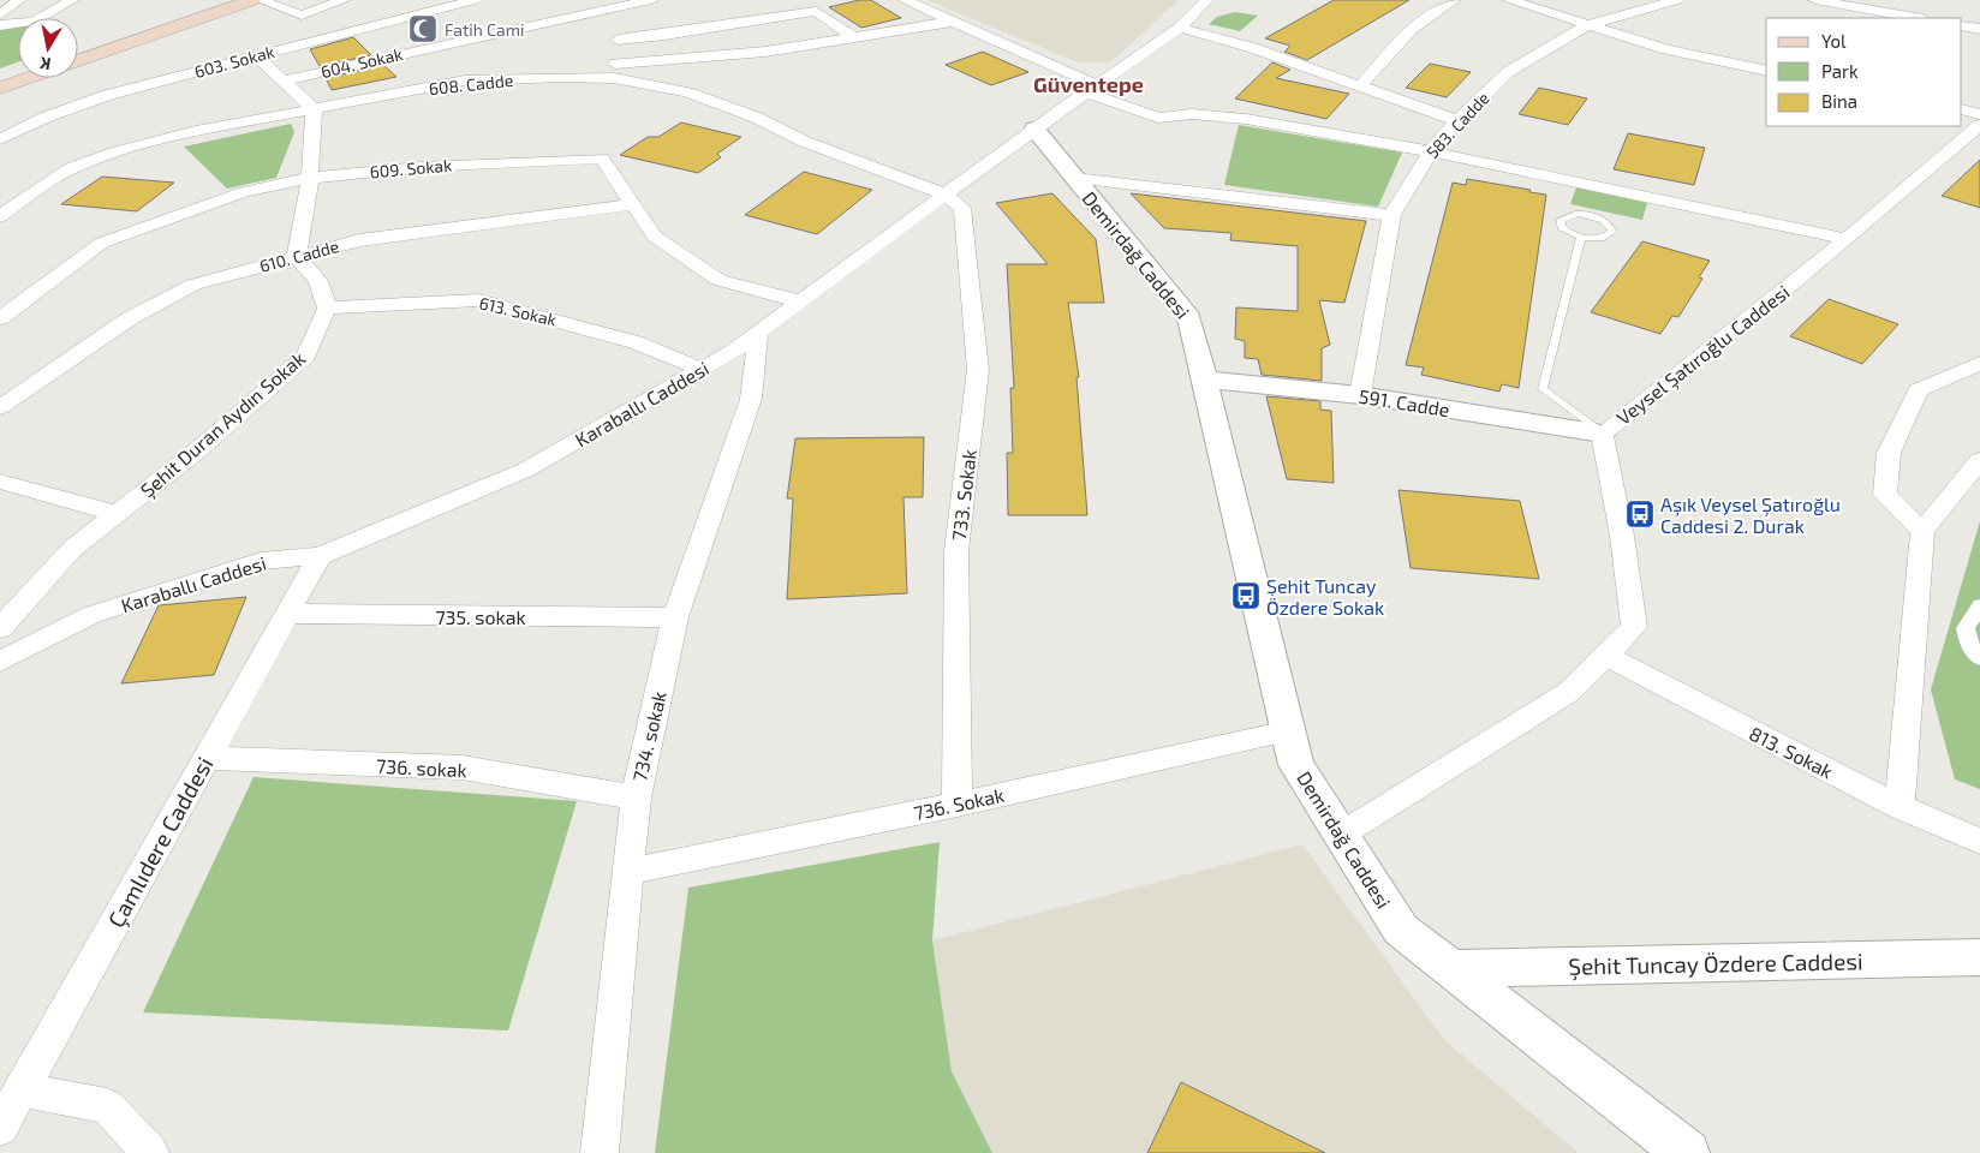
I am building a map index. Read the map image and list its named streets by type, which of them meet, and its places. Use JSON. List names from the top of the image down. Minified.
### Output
{"streets":{"street":["603. Sokak","604. Sokak","608. Cadde","583. Cadde","609. Sokak","Demirdağ Caddesi","610. Cadde","613. Sokak","Veysel Şatıroğlu Caddesi","591. Cadde","Karaballı Caddesi","Şehit Duran Aydın Sokak","733. Sokak","735. sokak","734. sokak","813. Sokak","736. sokak","736. Sokak","Çamlıdere Caddesi","Şehit Tuncay Özdere Caddesi"]},"crossings":[["608. Cadde","Karaballı Caddesi"],["608. Cadde","733. Sokak"],["583. Cadde","591. Cadde"],["609. Sokak","610. Cadde"],["609. Sokak","Karaballı Caddesi"],["Demirdağ Caddesi","Veysel Şatıroğlu Caddesi"],["Demirdağ Caddesi","591. Cadde"],["Demirdağ Caddesi","Karaballı Caddesi"],["Demirdağ Caddesi","736. Sokak"],["Demirdağ Caddesi","Şehit Tuncay Özdere Caddesi"],["613. Sokak","Karaballı Caddesi"],["613. Sokak","Şehit Duran Aydın Sokak"],["Veysel Şatıroğlu Caddesi","591. Cadde"],["Veysel Şatıroğlu Caddesi","813. Sokak"],["Karaballı Caddesi","733. Sokak"],["Karaballı Caddesi","734. sokak"],["Karaballı Caddesi","Çamlıdere Caddesi"],["733. Sokak","736. Sokak"],["735. sokak","734. sokak"],["735. sokak","Çamlıdere Caddesi"],["734. sokak","736. sokak"],["734. sokak","736. Sokak"],["736. sokak","Çamlıdere Caddesi"]],"districts":["Güventepe"],"places":{"mosque":["Fatih Cami"],"bus stop":["Aşık Veysel Şatıroğlu Caddesi 2. Durak","Şehit Tuncay Özdere Sokak"]},"legend":["Yol","Park","Bina"],"north":"bottom"}
